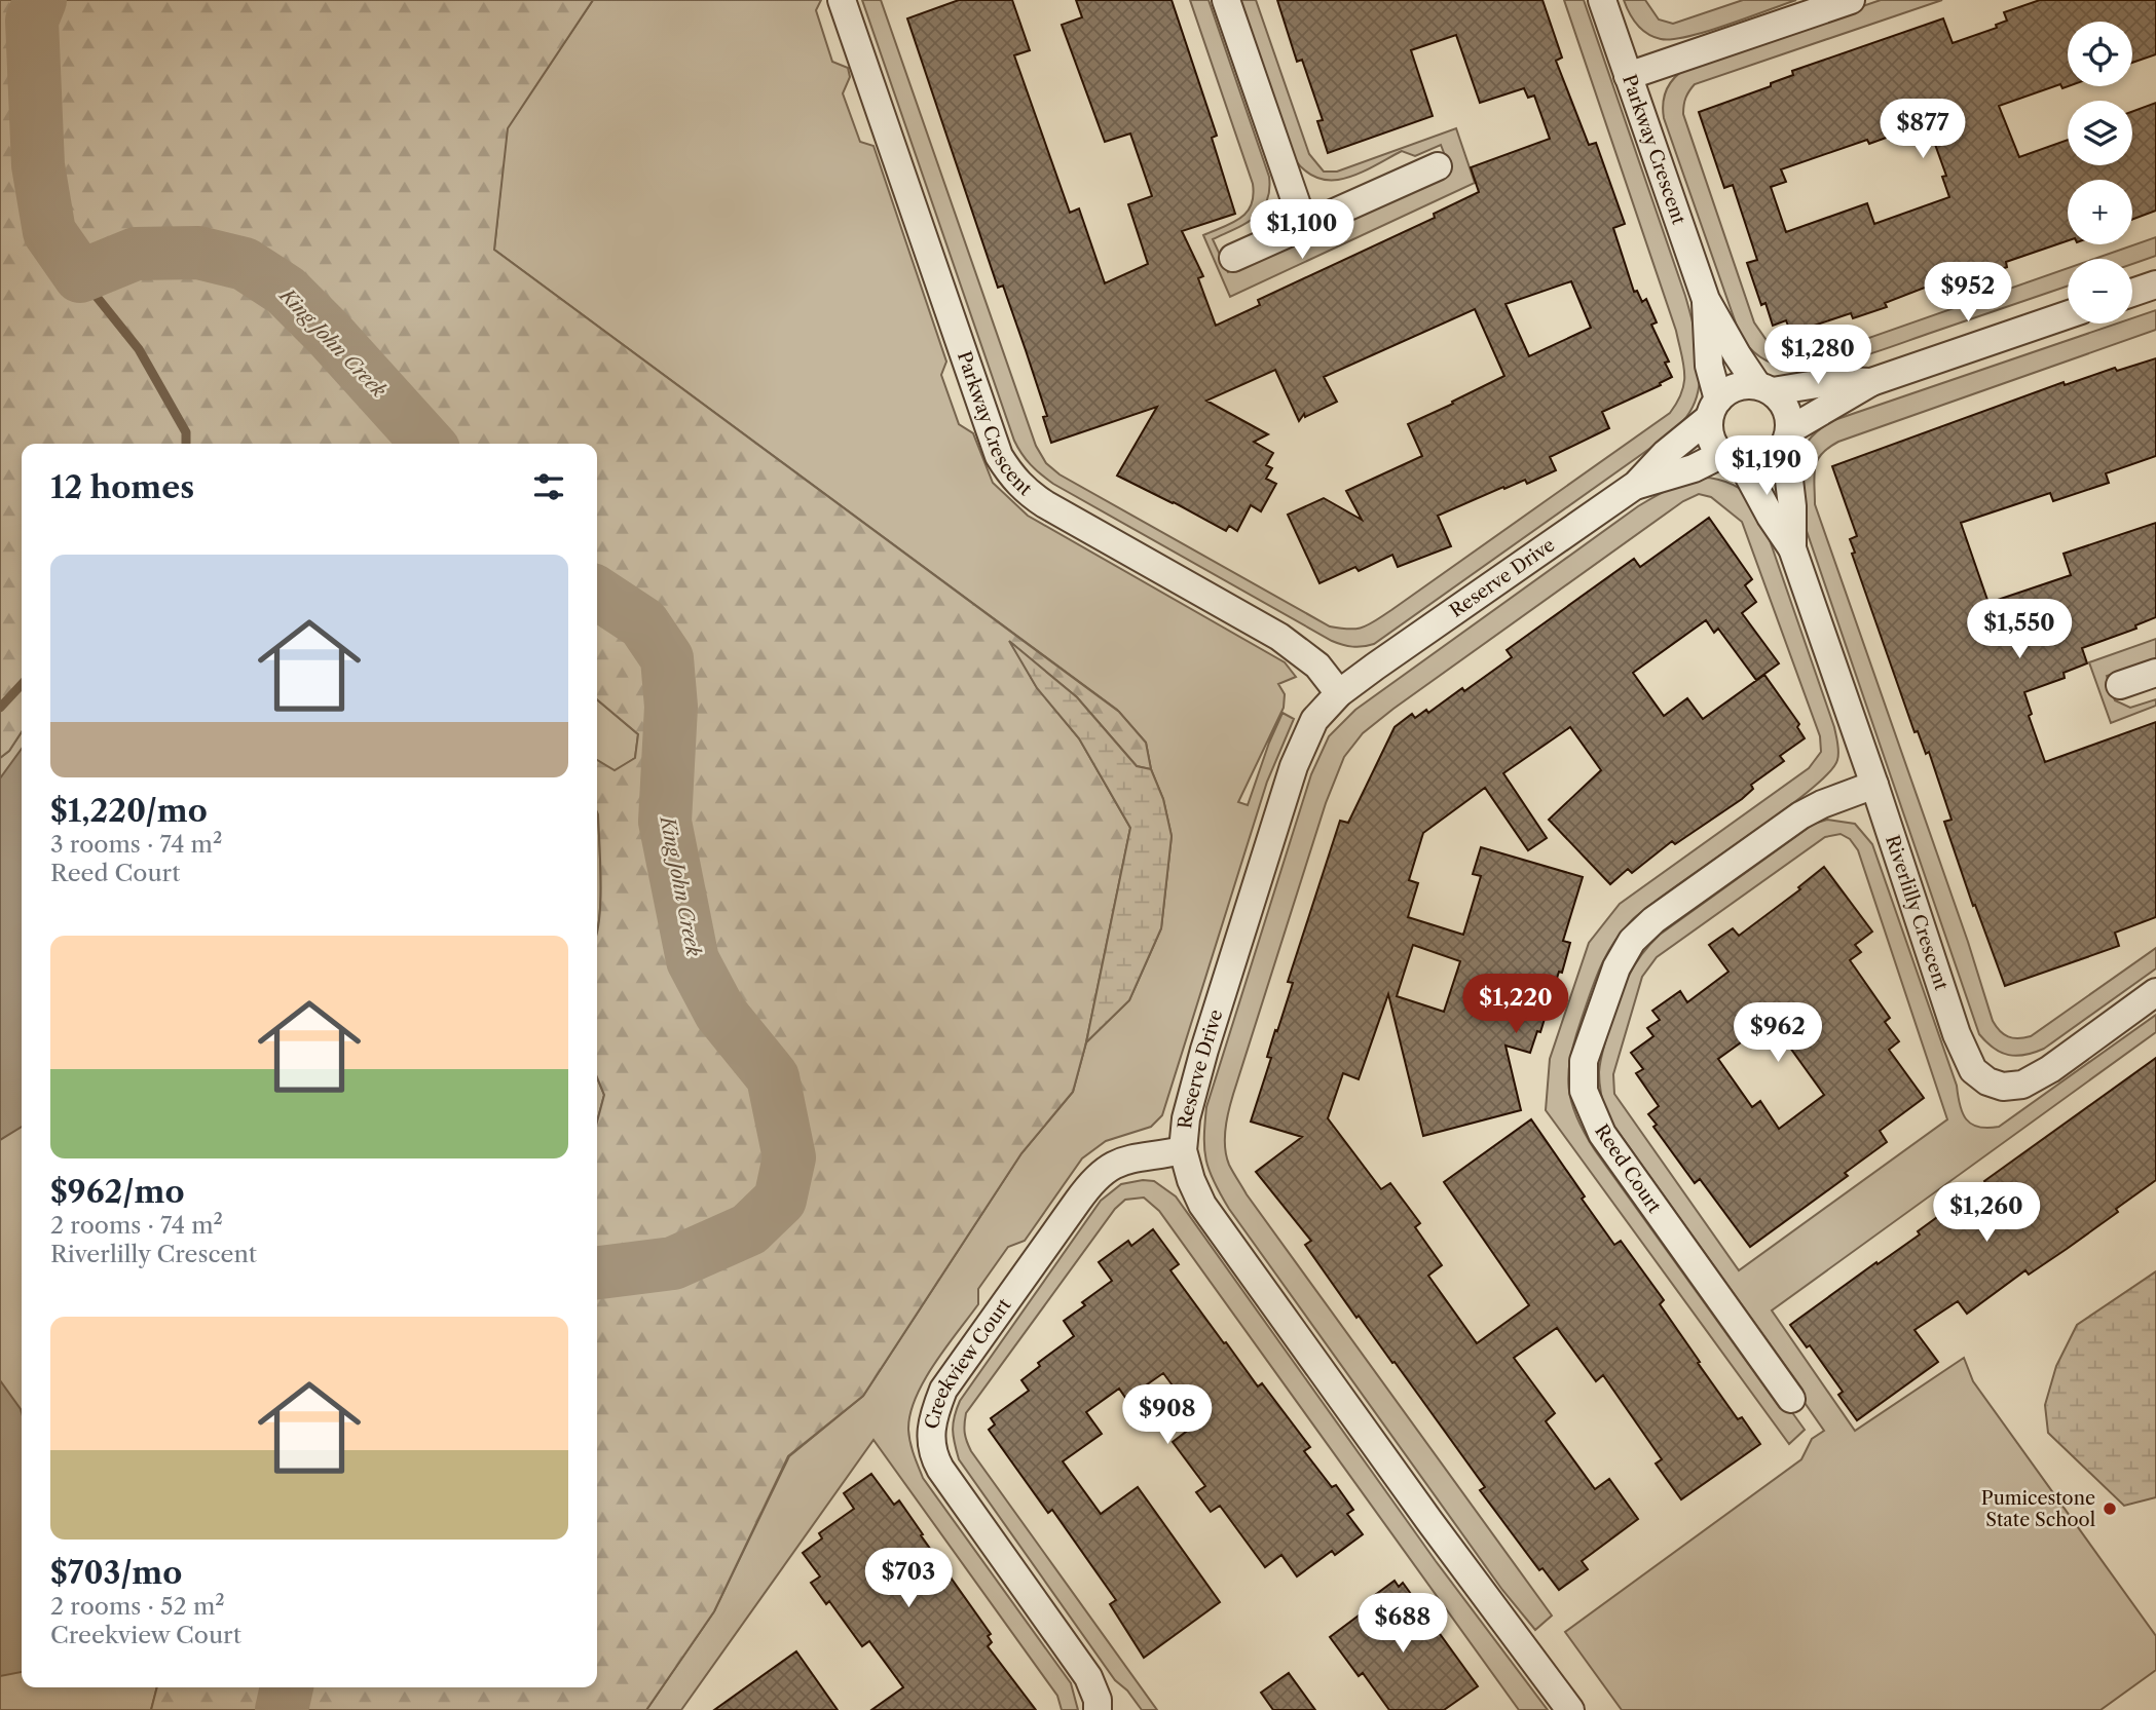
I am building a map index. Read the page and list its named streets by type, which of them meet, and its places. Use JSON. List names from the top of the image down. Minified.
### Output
{"streets":{"street":["Parkway Crescent","Reserve Drive","Riverlilly Crescent","Reed Court","Creekview Court"]},"crossings":[["Parkway Crescent","Reserve Drive"],["Parkway Crescent","Riverlilly Crescent"],["Reserve Drive","Riverlilly Crescent"],["Reserve Drive","Creekview Court"],["Riverlilly Crescent","Reed Court"]],"water":["King John Creek"],"places":["Pumicestone State School"],"page":{"map_buttons":["+","−"],"price":["$877","$1,100","$952","$1,280","$1,190","$1,550","$1,220","$962","$1,260","$908","$703","$688"],"heading":"12 homes","list":[{"name":"$1,220/mo","note":"3 rooms · 74 m² · Reed Court"},{"name":"$962/mo","note":"2 rooms · 74 m² · Riverlilly Crescent"},{"name":"$703/mo","note":"2 rooms · 52 m² · Creekview Court"}]}}
